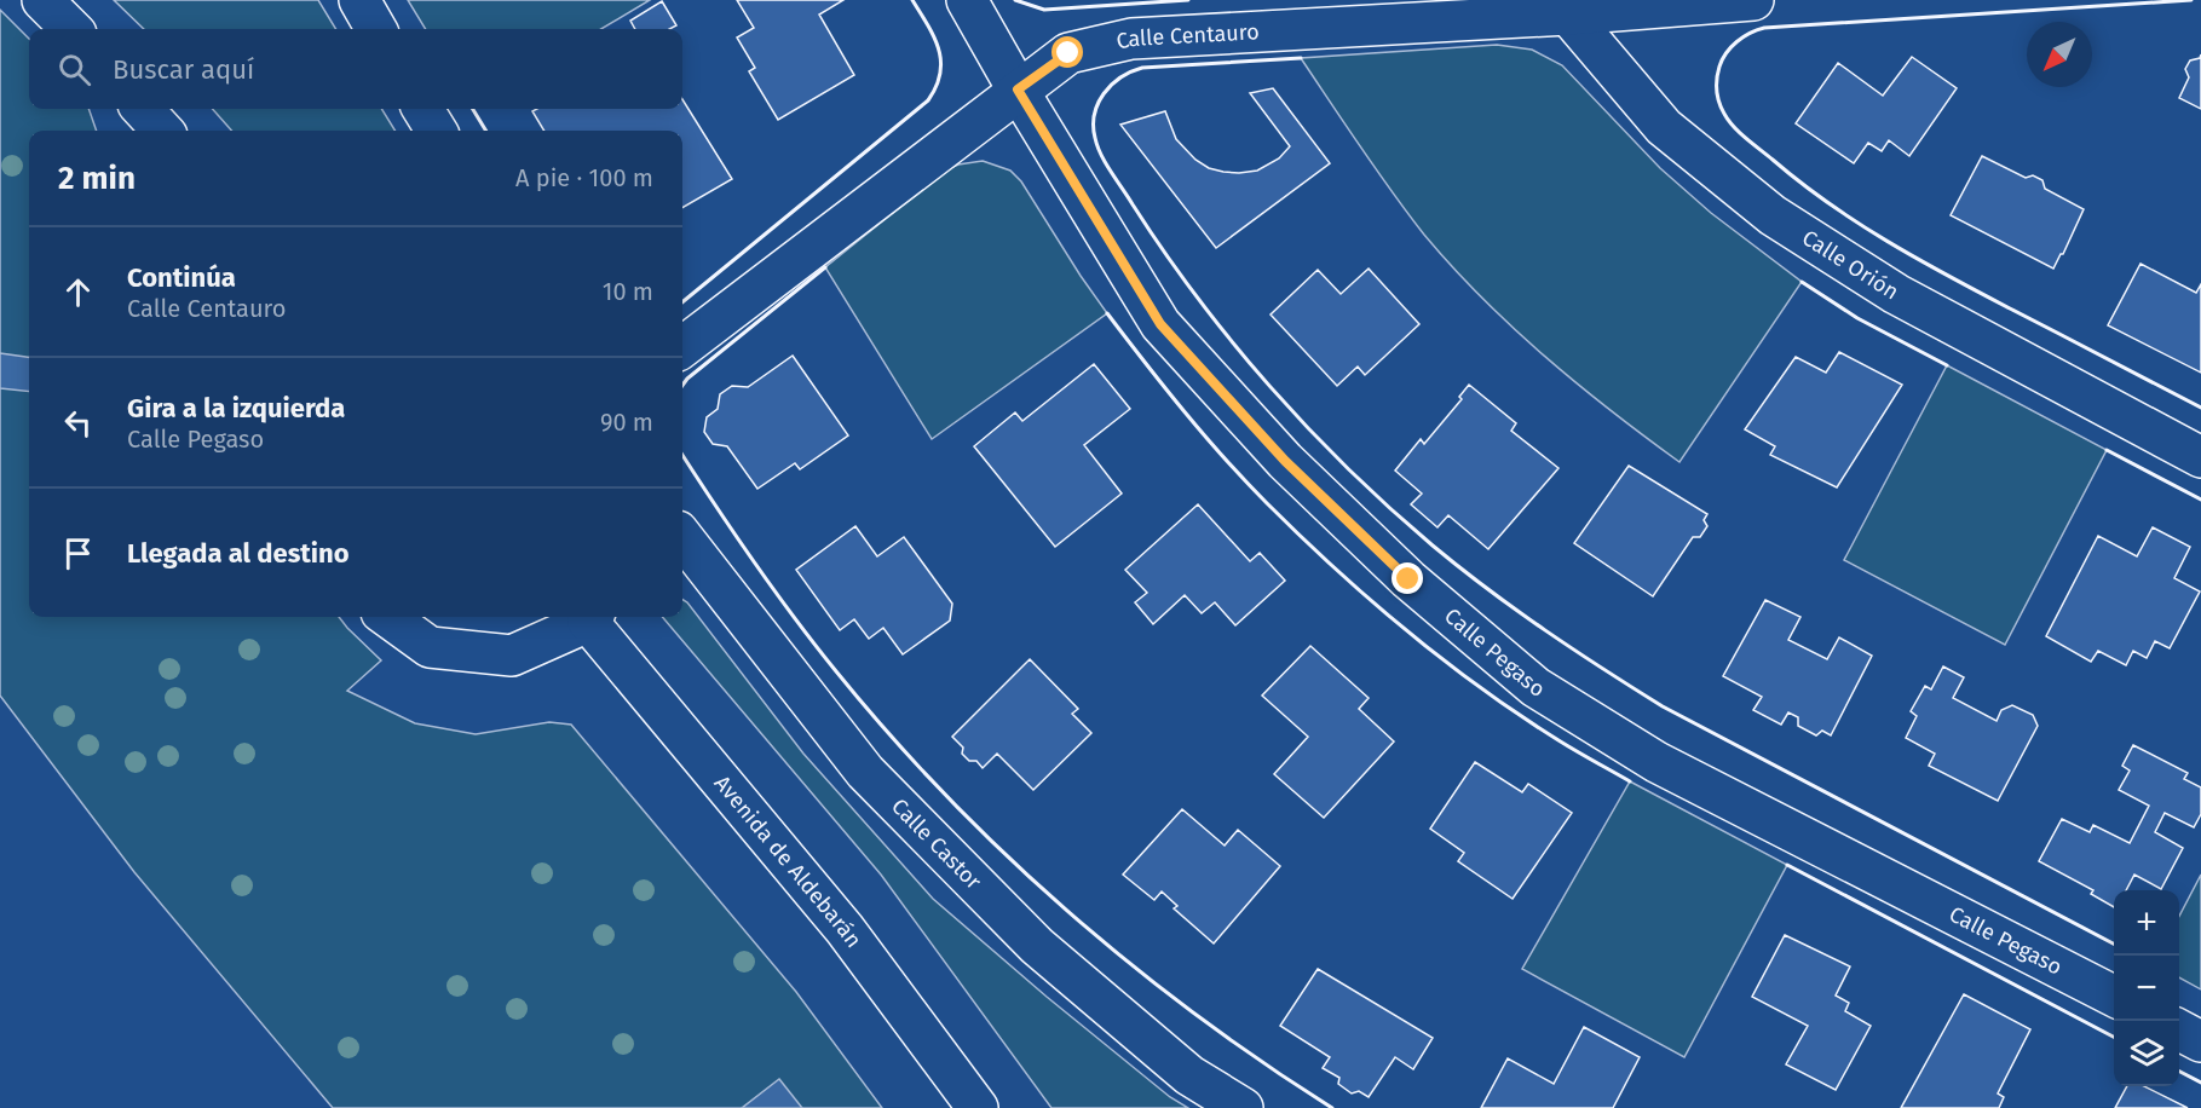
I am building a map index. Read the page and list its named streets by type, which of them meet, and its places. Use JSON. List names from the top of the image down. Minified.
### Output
{"streets":{"street":["Calle Centauro","Calle Orión","Calle Pegaso","Calle Castor","Avenida de Aldebarán"]},"crossings":[["Calle Centauro","Calle Orión"],["Calle Centauro","Calle Pegaso"]],"north":"bottom left","page":{"search":"Buscar aquí","heading":["2 min","A pie · 100 m"],"list":[["Continúa","Calle Centauro","10 m"],["Gira a la izquierda","Calle Pegaso","90 m"],"Llegada al destino"],"map_buttons":["+","−"]}}
